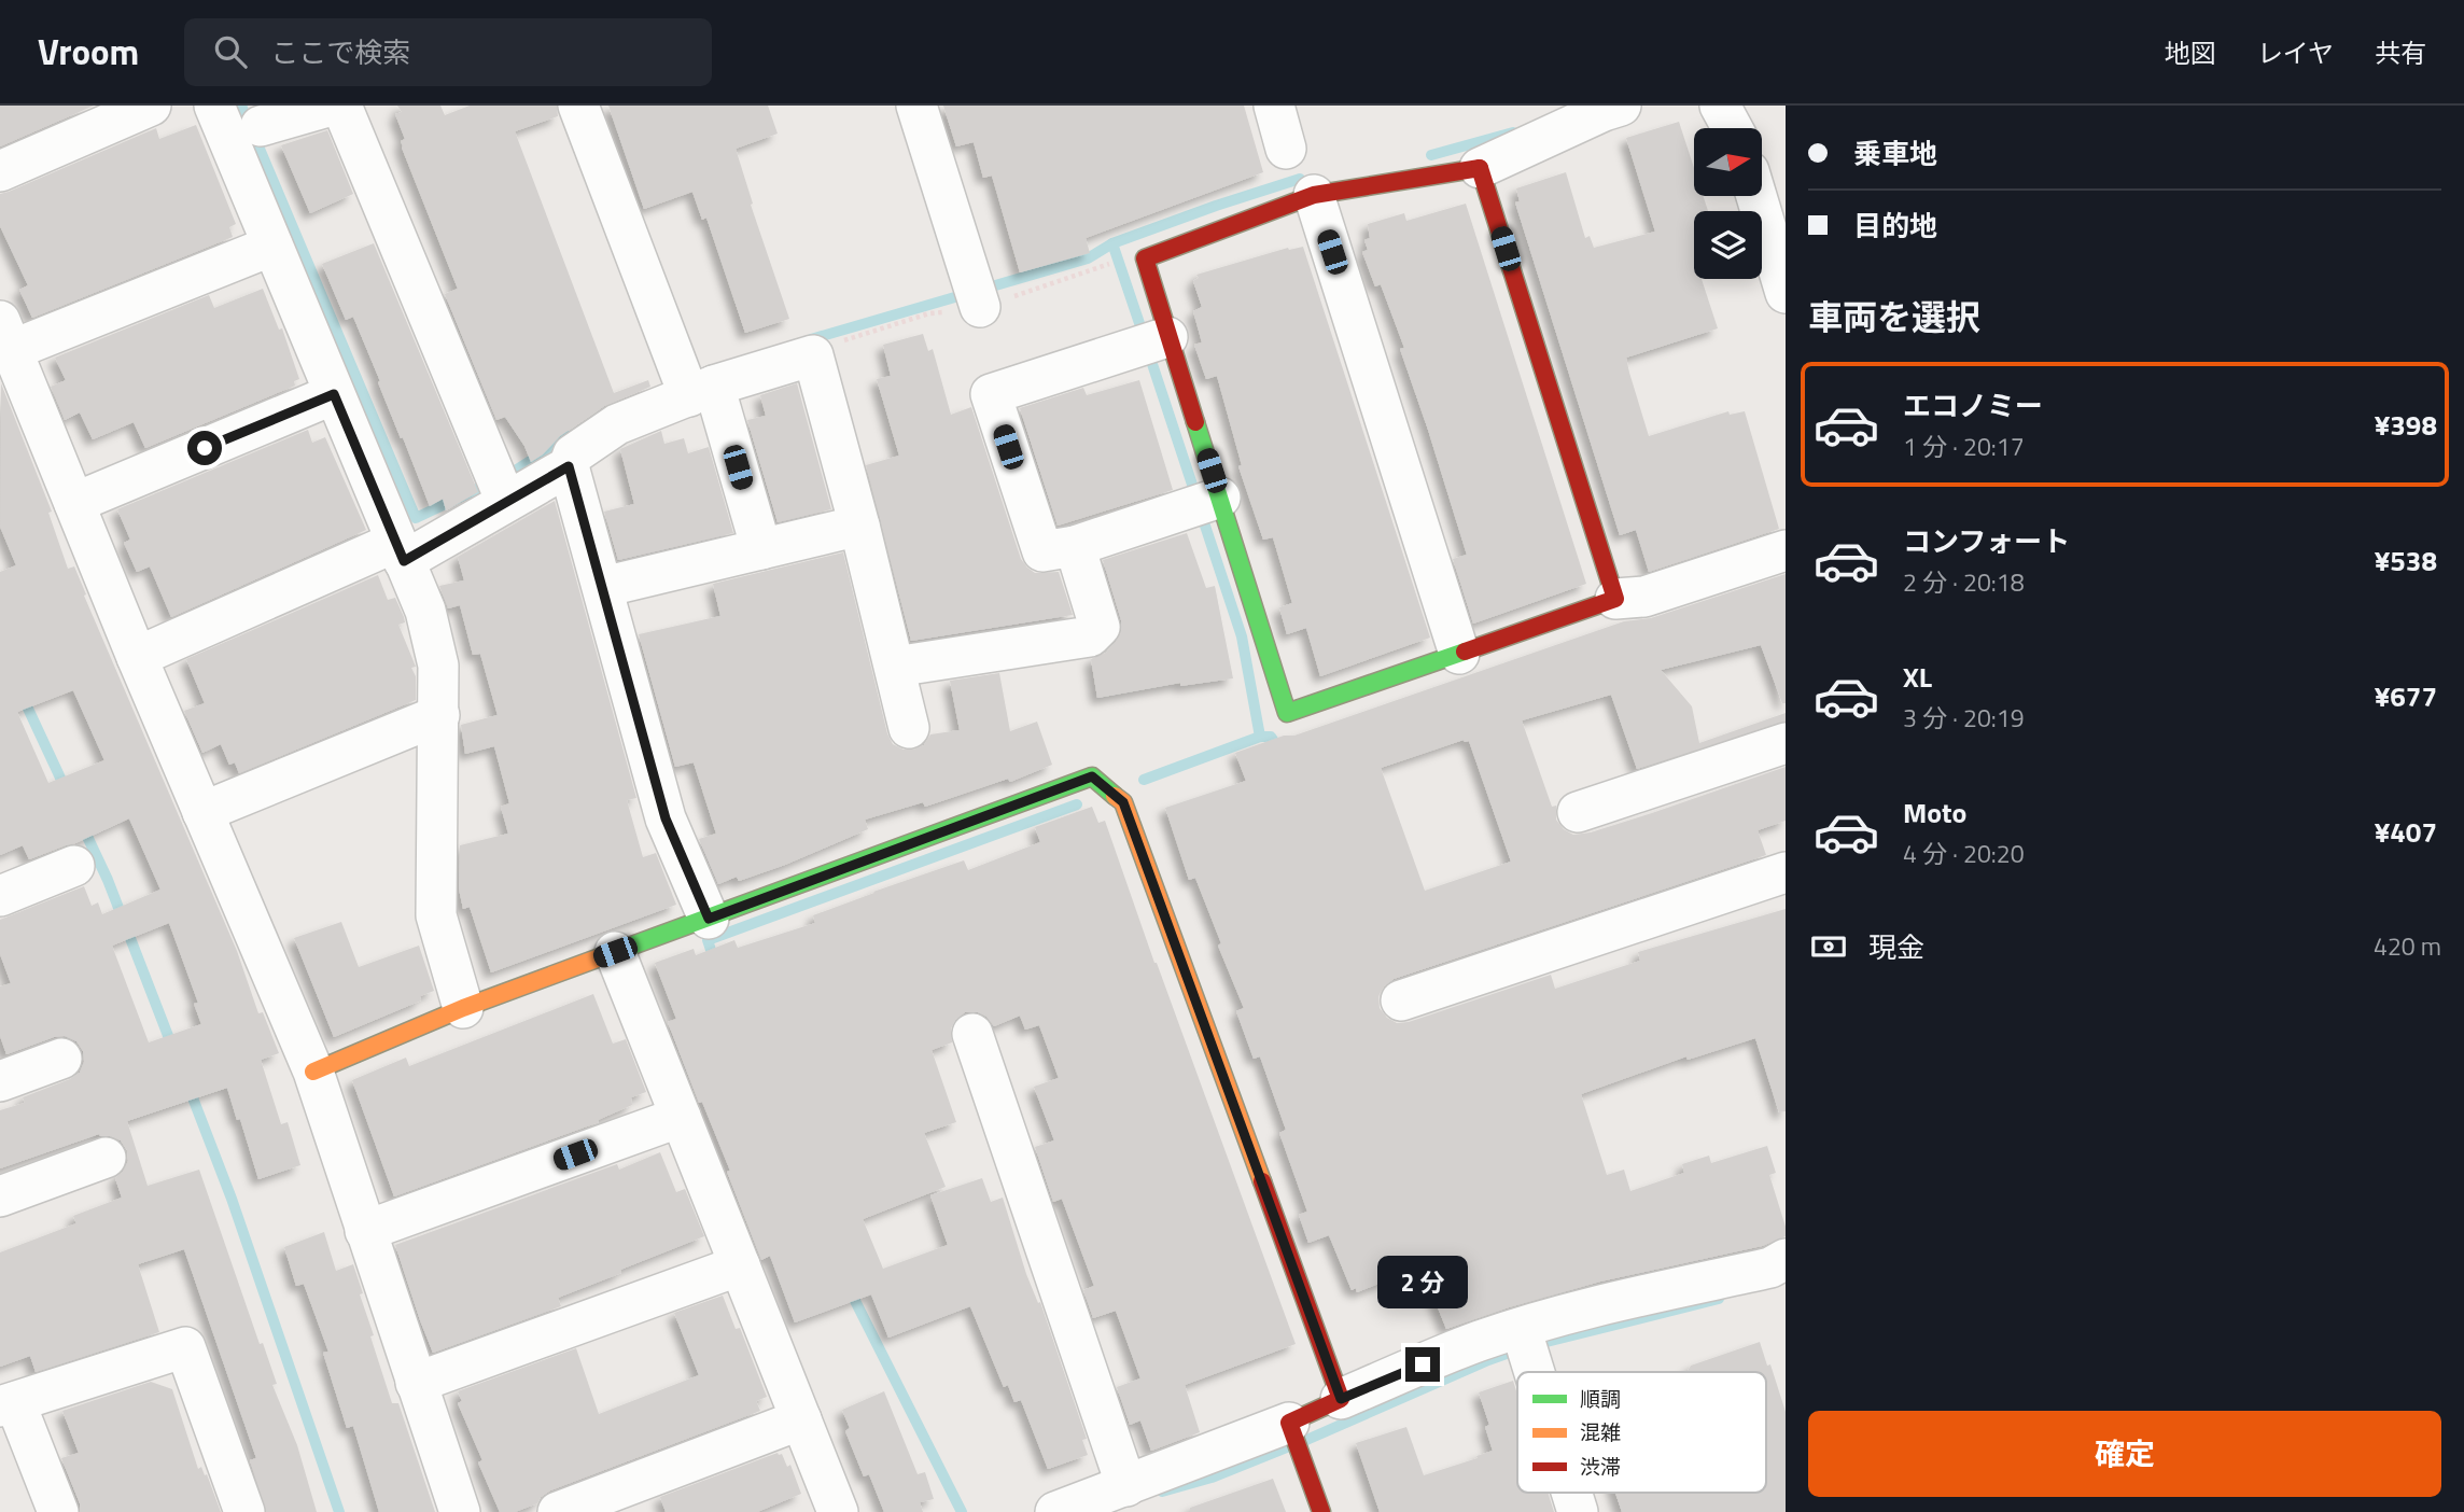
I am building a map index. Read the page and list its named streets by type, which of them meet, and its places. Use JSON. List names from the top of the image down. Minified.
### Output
{"legend":["順調","混雑","渋滞"],"north":"right","page":{"header":"Vroom","search":"ここで検索","nav":["地図","レイヤ","共有"],"banner":["乗車地","目的地"],"heading":"車両を選択","list":[{"name":"エコノミー","note":"1 分 · 20:17","value":"¥398"},{"name":"コンフォート","note":"2 分 · 20:18","value":"¥538"},{"name":"XL","note":"3 分 · 20:19","value":"¥677"},{"name":"Moto","note":"4 分 · 20:20","value":"¥407"}],"pay":["現金","420 m"],"bubble":"2 分","buttons":"確定"}}
